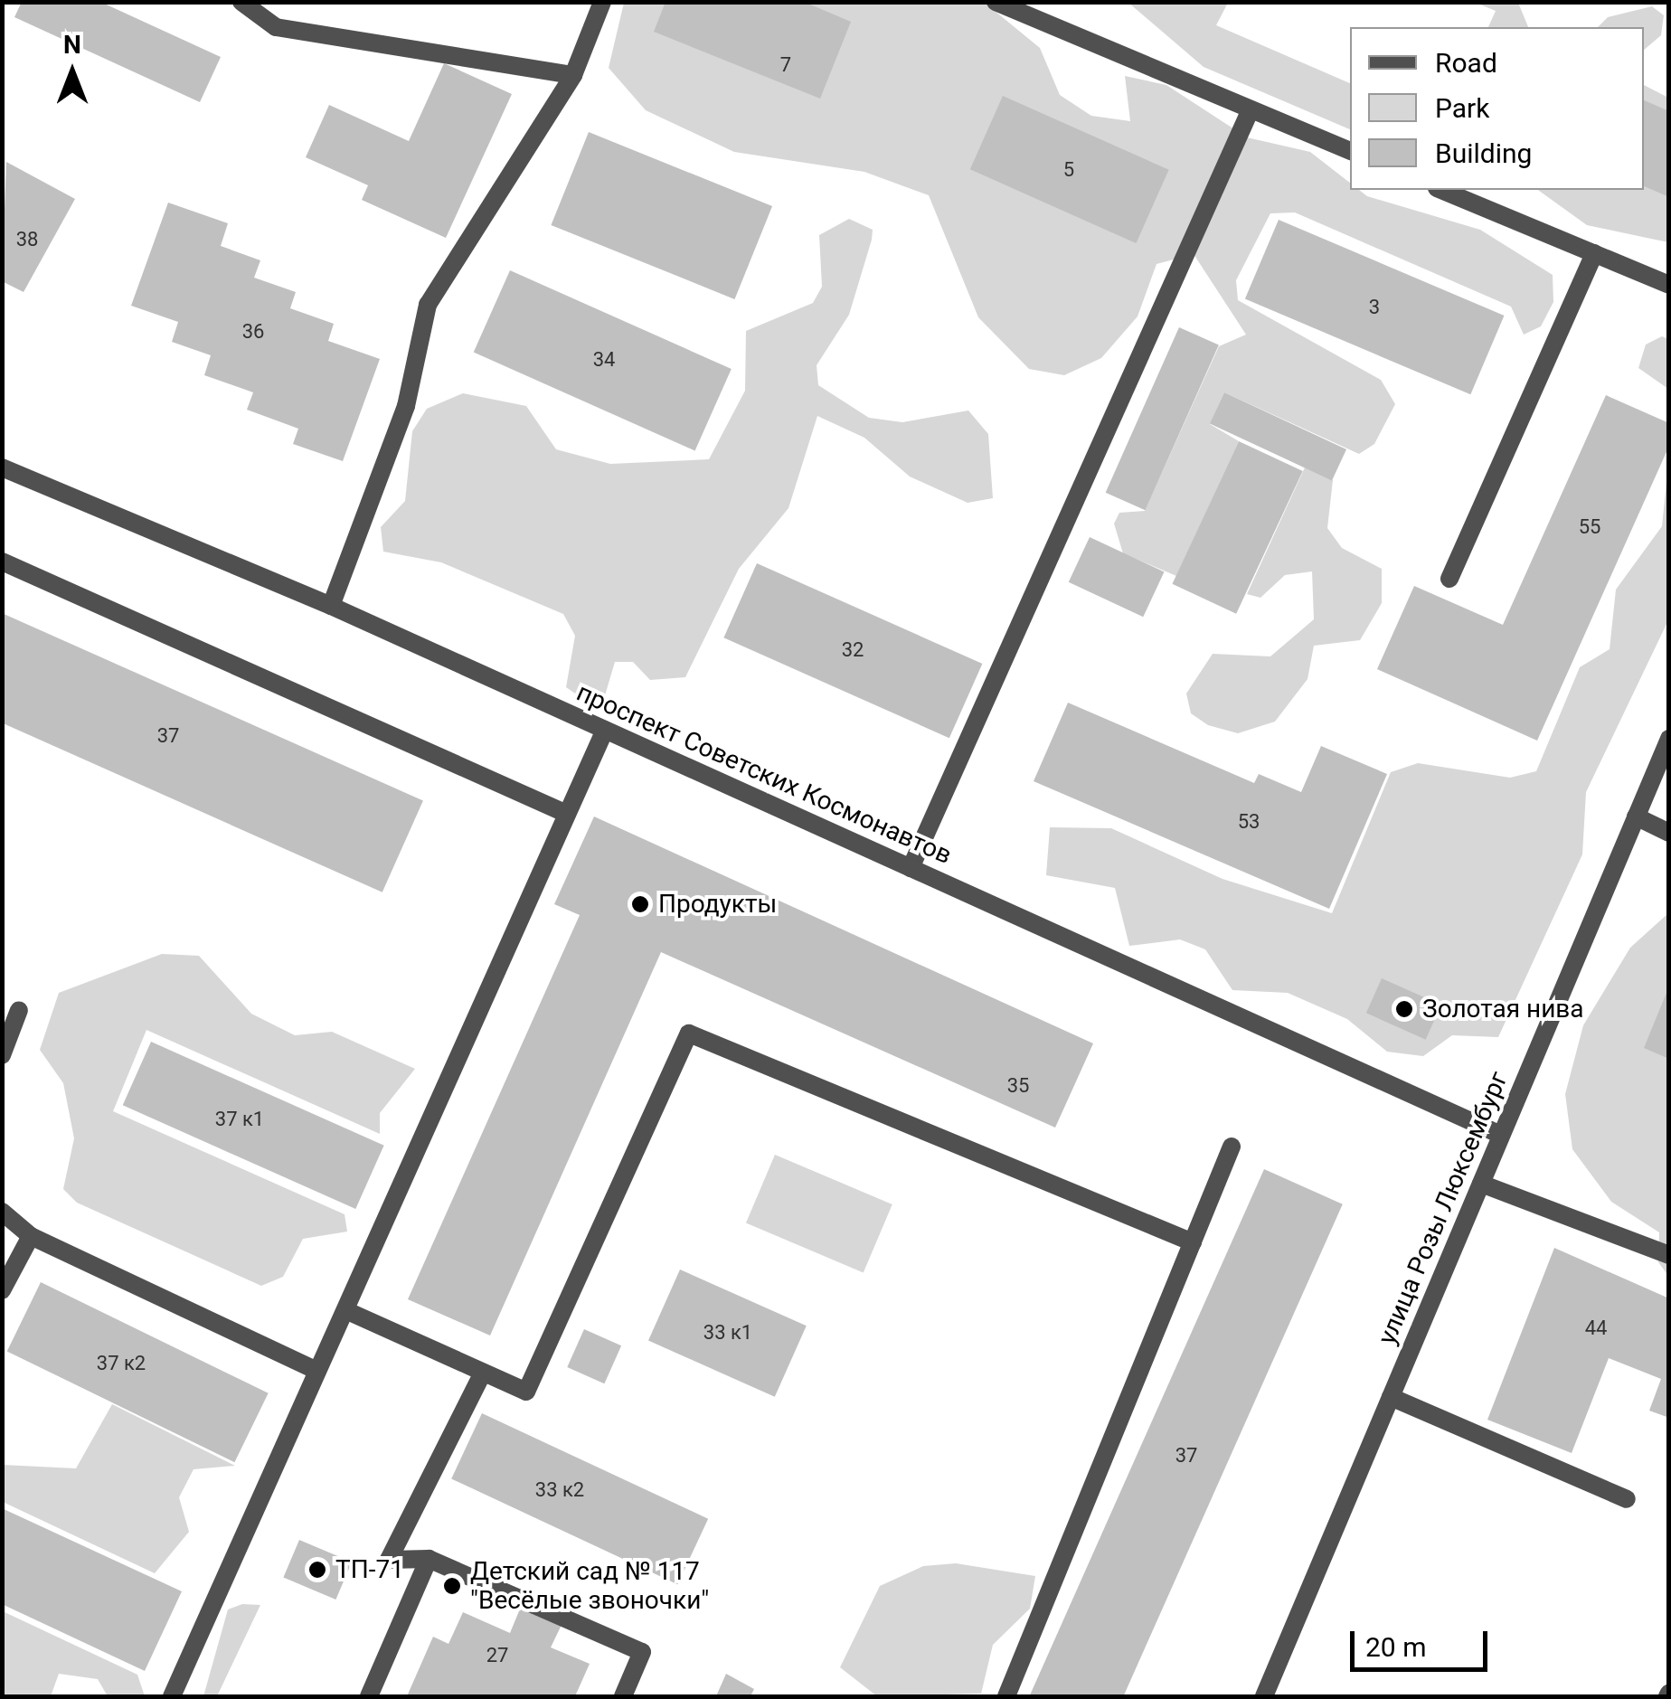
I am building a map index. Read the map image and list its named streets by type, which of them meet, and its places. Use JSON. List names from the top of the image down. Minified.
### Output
{"streets":{"street":["проспект Советских Космонавтов","улица Розы Люксембург"]},"crossings":[["проспект Советских Космонавтов","улица Розы Люксембург"]],"places":["Продукты","Золотая нива","ТП-71","Детский сад № 117 \"Весёлые звоночки\""],"house_numbers":["7","5","38","3","36","34","55","32","37","53","35","37 к1","44","33 к1","37 к2","37","33 к2","27"],"legend":["Road","Park","Building"],"scale_bar":"20 m","north":"top"}
